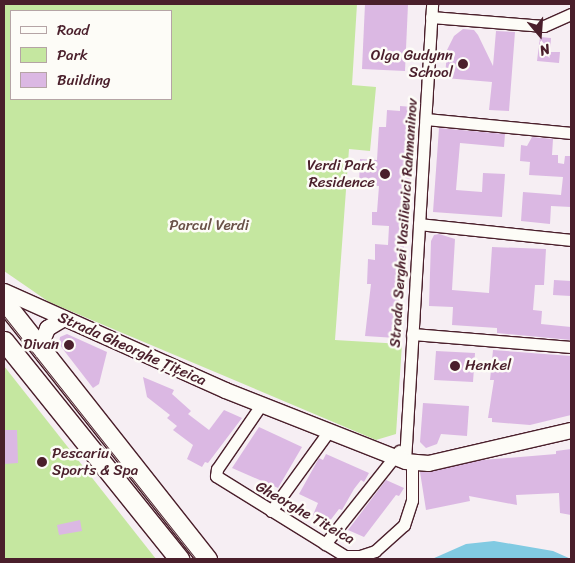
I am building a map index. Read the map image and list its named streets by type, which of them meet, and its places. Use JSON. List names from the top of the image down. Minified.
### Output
{"streets":{"street":["Strada Serghei Vasilievici Rahmaninov","Strada Gheorghe Țițeica","Gheorghe Titeica"]},"crossings":[["Strada Serghei Vasilievici Rahmaninov","Strada Gheorghe Țițeica"],["Strada Serghei Vasilievici Rahmaninov","Gheorghe Titeica"],["Strada Gheorghe Țițeica","Gheorghe Titeica"]],"parks":["Parcul Verdi"],"places":["Olga Gudynn School","Verdi Park Residence","Divan","Henkel","Pescariu Sports & Spa"],"legend":["Road","Park","Building"],"north":"bottom"}
